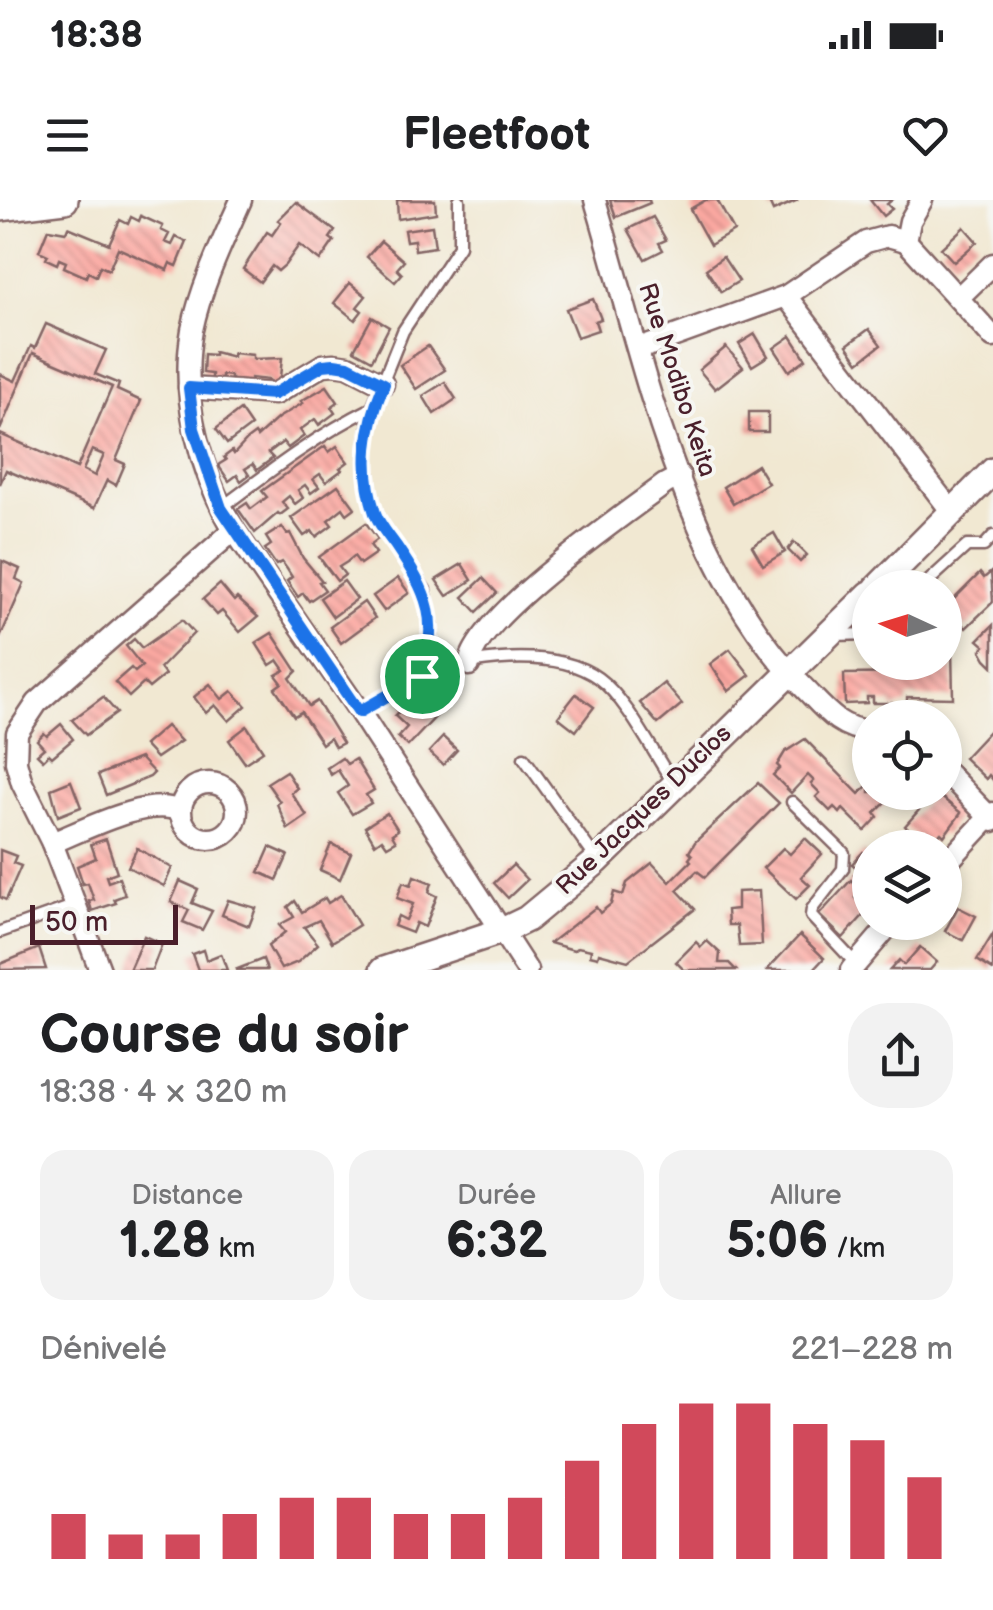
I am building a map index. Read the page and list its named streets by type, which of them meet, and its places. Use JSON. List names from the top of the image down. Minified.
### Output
{"streets":{"street":["Rue Modibo Keita","Rue Jacques Duclos"]},"crossings":[["Rue Modibo Keita","Rue Jacques Duclos"]],"scale_bar":"50 m","north":"left","page":{"status":"18:38","header":"Fleetfoot","scale":"50 m","heading":["Course du soir","18:38 · 4 × 320 m"],"stats":[["Distance","1.28 km"],["Durée","6:32"],["Allure","5:06 /km"]],"chart":["Dénivelé","221–228 m"]}}
